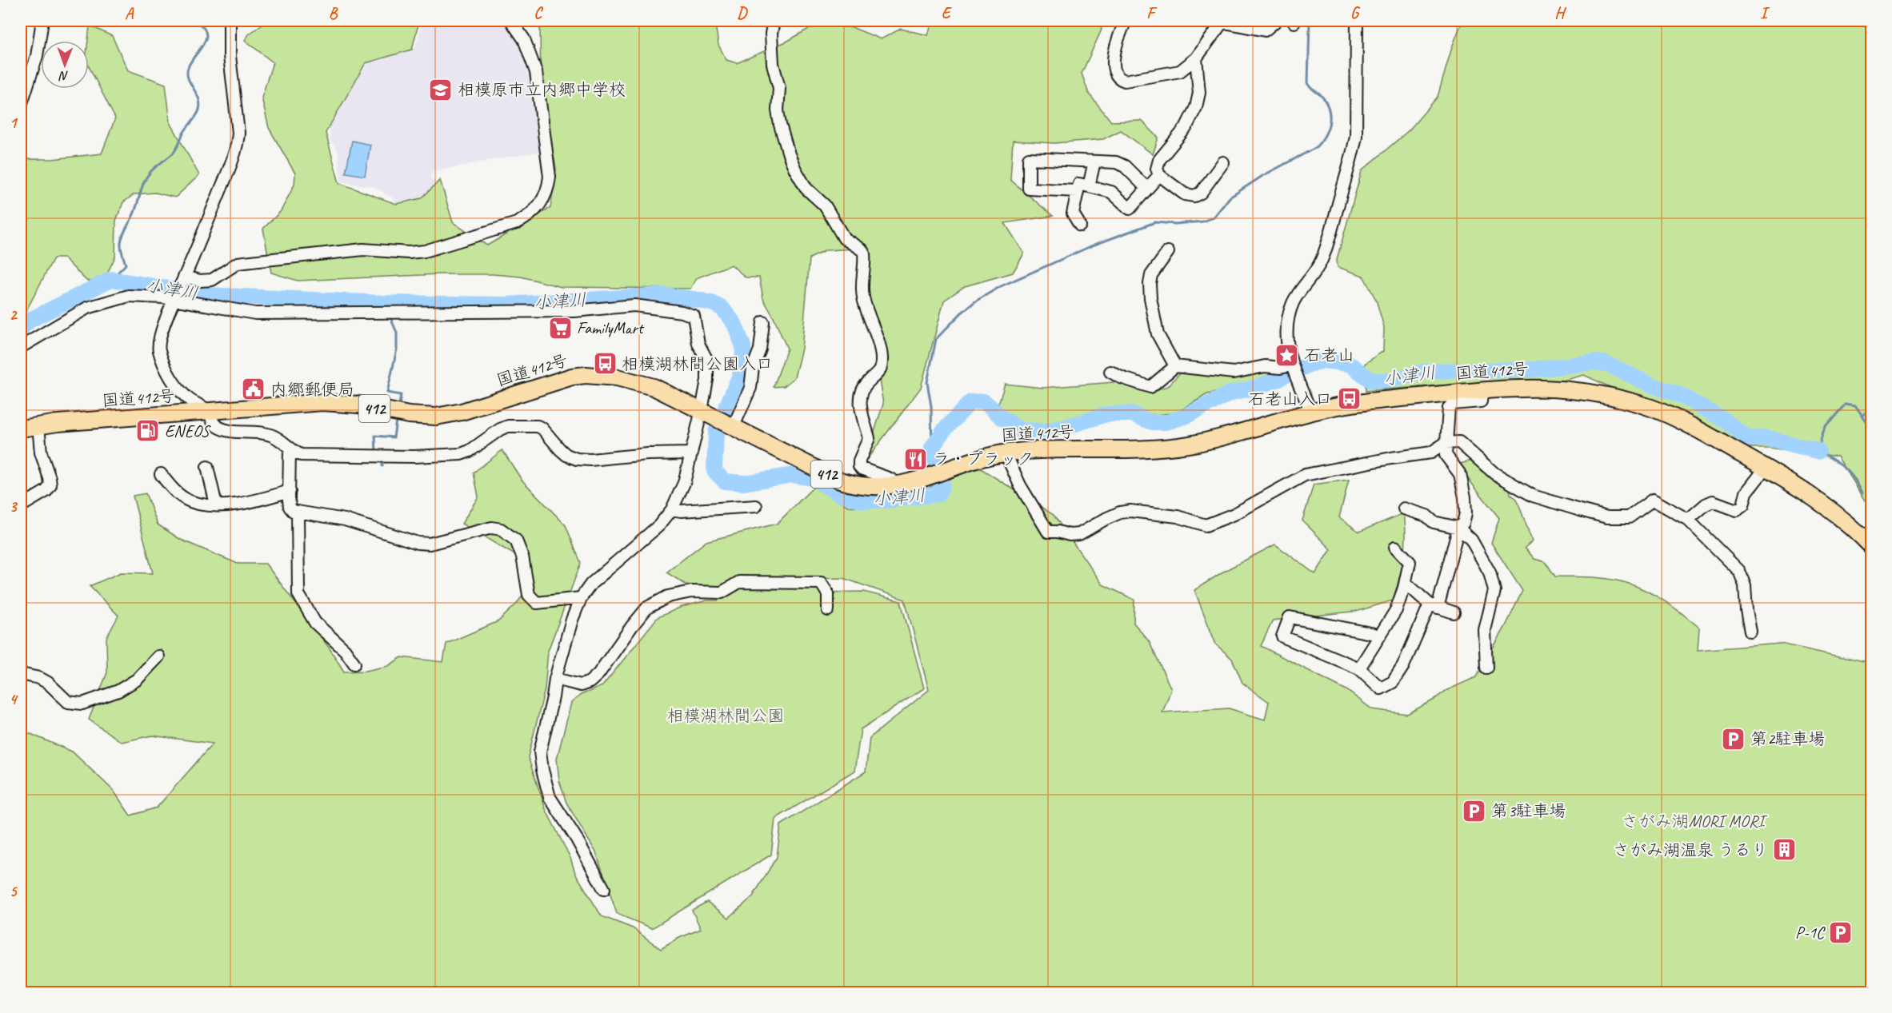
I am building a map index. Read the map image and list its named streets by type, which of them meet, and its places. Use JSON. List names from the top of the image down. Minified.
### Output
{"streets":{"highway":["国道412号","412"]},"water":["小津川"],"parks":["相模湖林間公園","さがみ湖MORI MORI"],"places":{"school or university":["相模原市立内郷中学校"],"supermarket":["FamilyMart"],"place":["石老山"],"bus stop":["相模湖林間公園入口","石老山入口"],"public building":["内郷郵便局"],"fuel station":["ENEOS"],"restaurant":["ラ・プラック"],"parking":["第2駐車場","第3駐車場","P-1C"],"building":["さがみ湖温泉 うるり"]},"north":"bottom","grid":{"columns":["A","B","C","D","E","F","G","H","I"],"rows":["1","2","3","4","5"]}}
